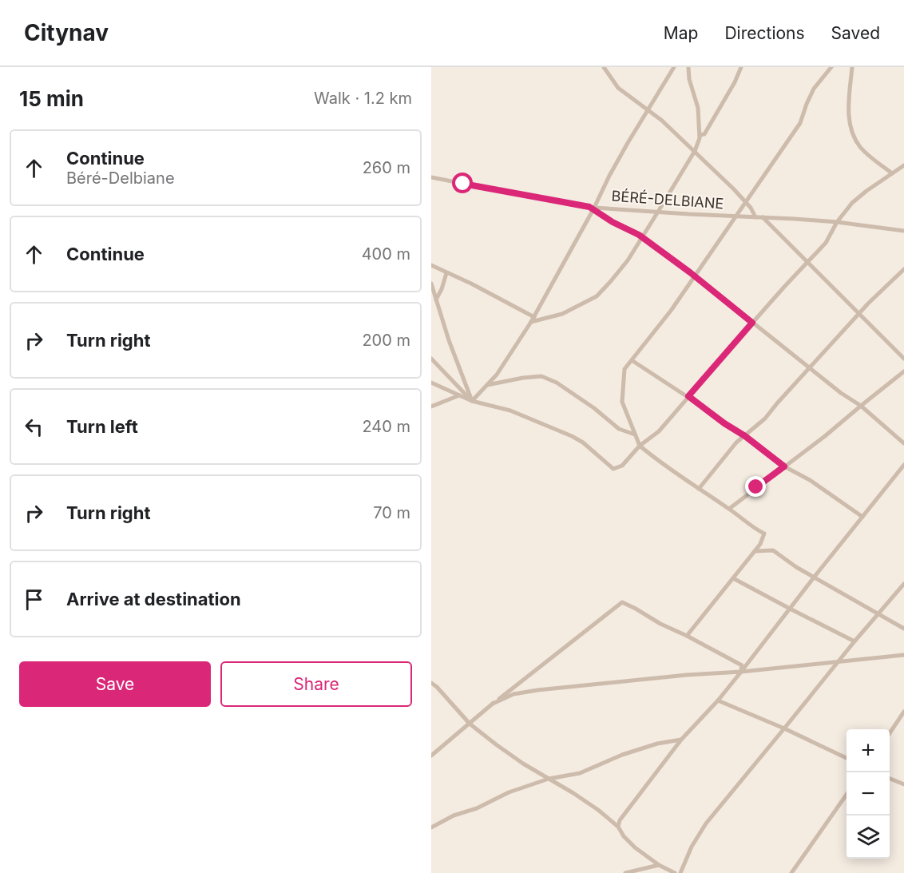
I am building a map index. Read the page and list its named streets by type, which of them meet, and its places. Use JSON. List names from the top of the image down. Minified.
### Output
{"streets":{"street":["BÉRÉ-DELBIANE"]},"page":{"header":"Citynav","nav":["Map","Directions","Saved"],"heading":["15 min","Walk · 1.2 km"],"list":[["Continue","Béré-Delbiane","260 m"],["Continue","400 m"],["Turn right","200 m"],["Turn left","240 m"],["Turn right","70 m"],"Arrive at destination"],"buttons":["Save","Share"],"map_buttons":["+","−"]}}
